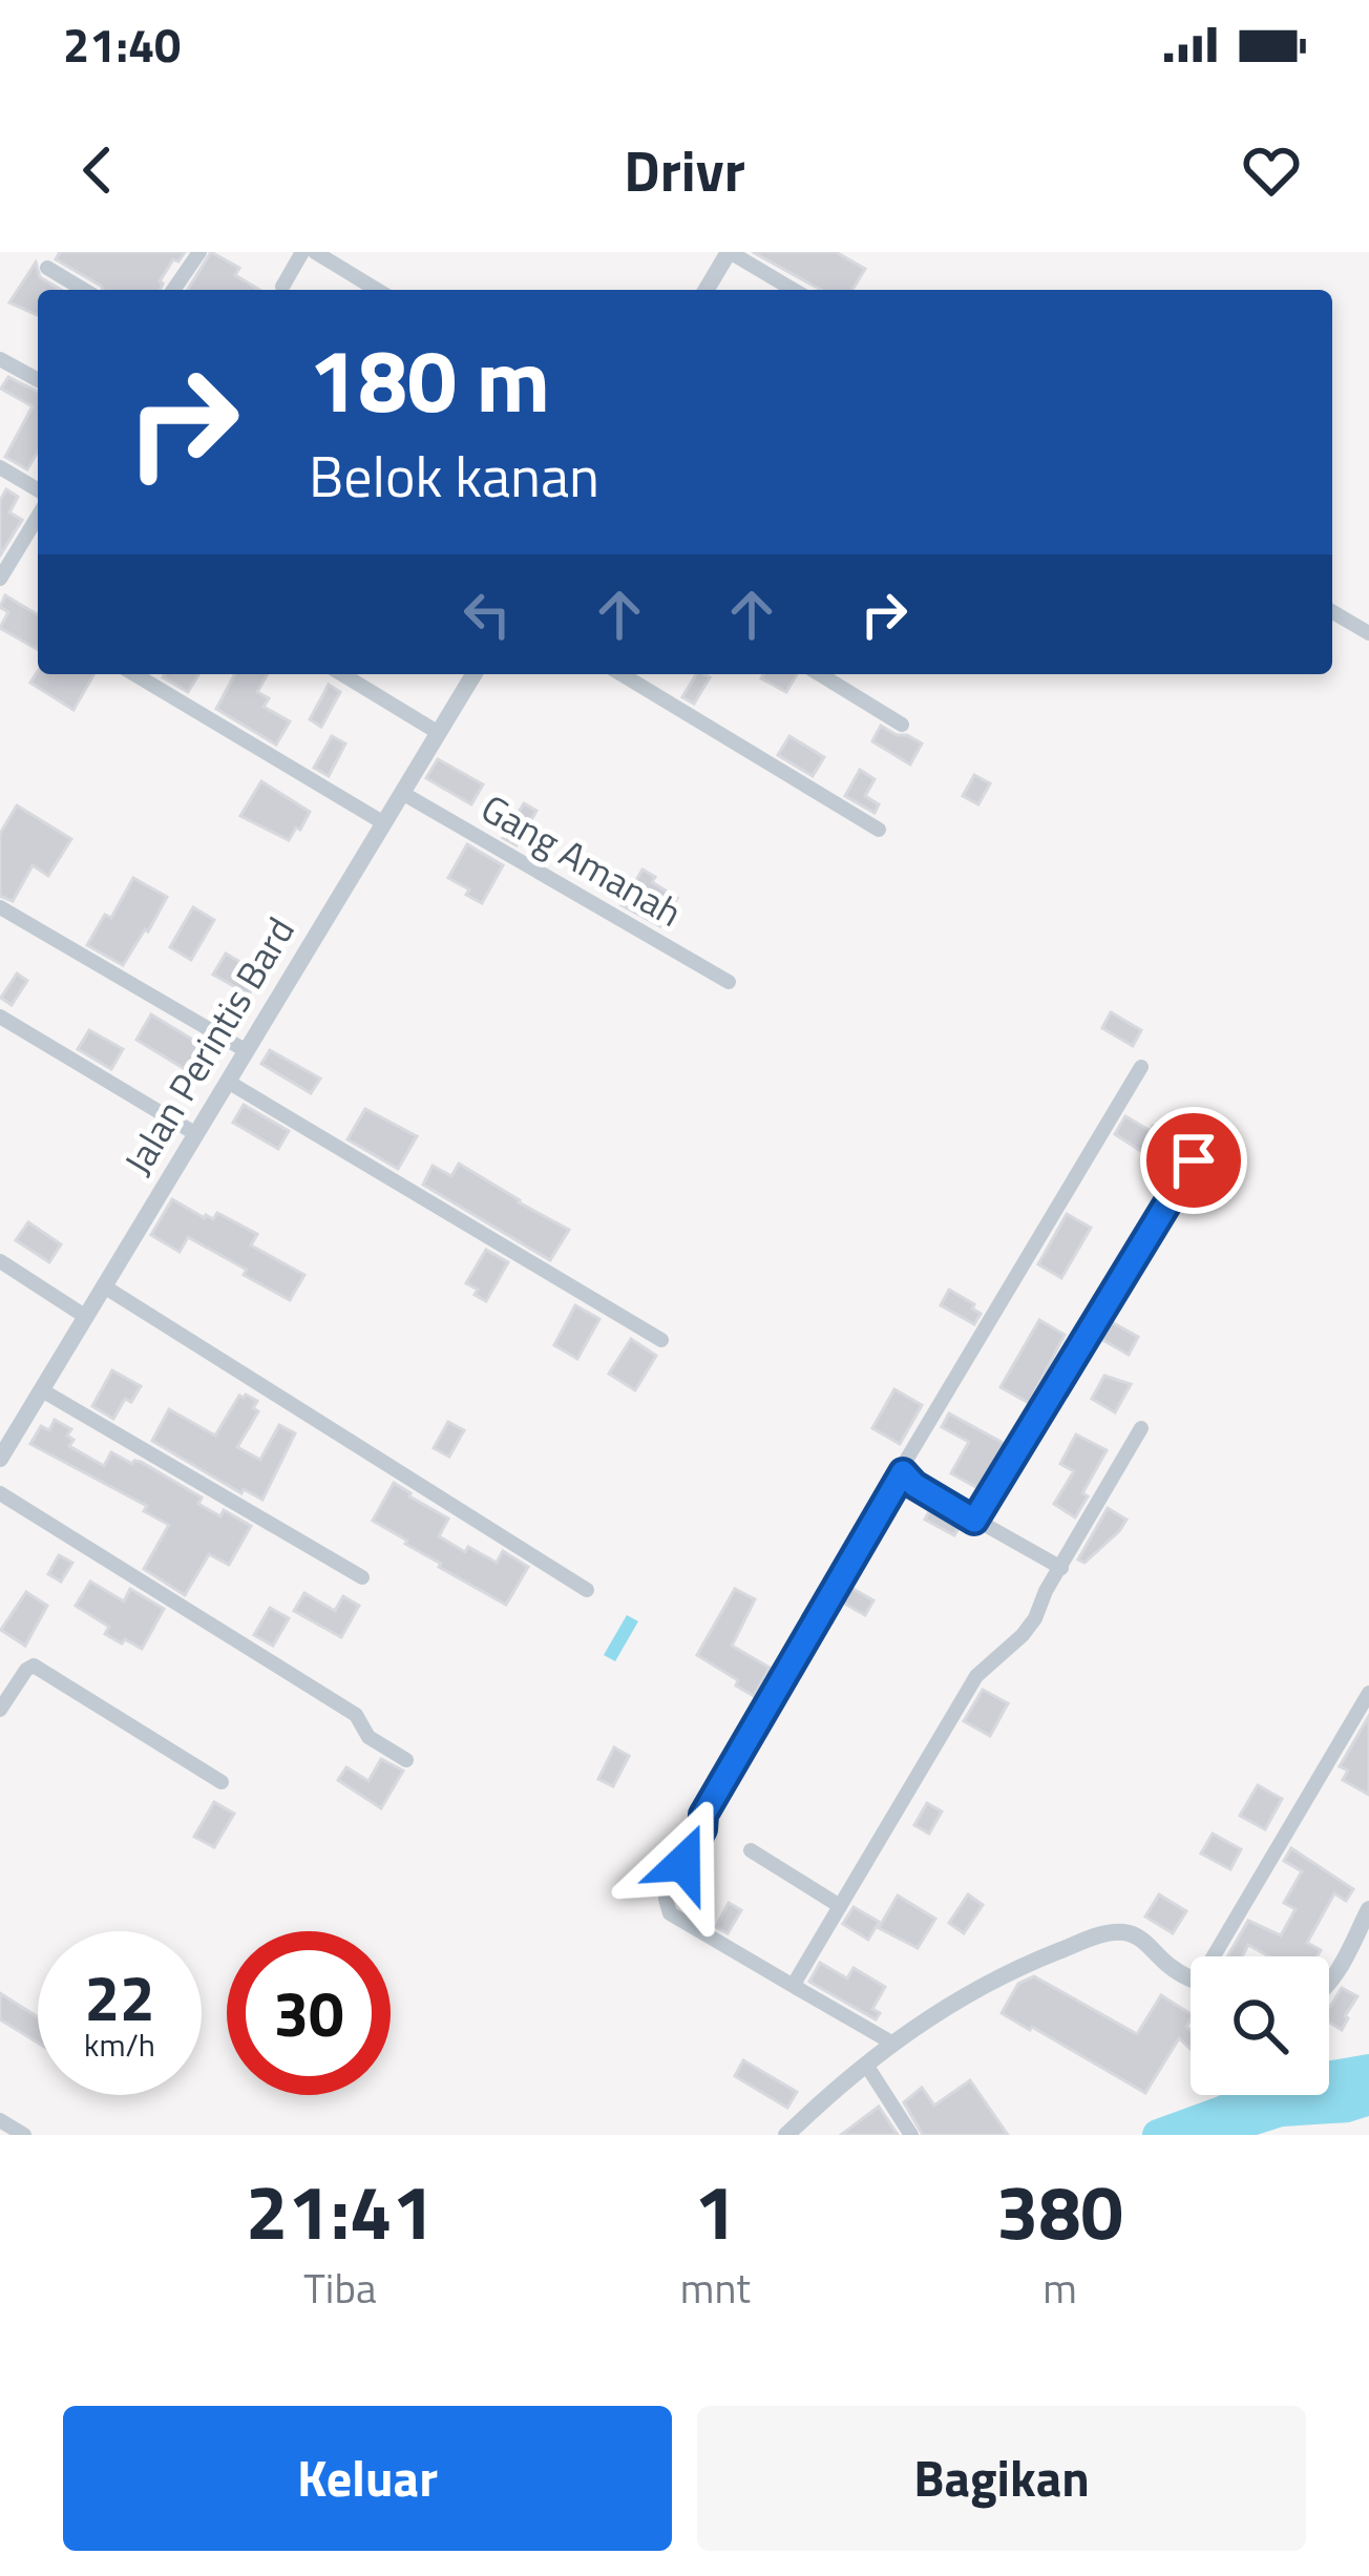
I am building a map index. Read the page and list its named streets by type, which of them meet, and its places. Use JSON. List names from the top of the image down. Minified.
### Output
{"streets":{"street":["Gang Amanah","Jalan Perintis Bard"]},"crossings":[["Gang Amanah","Jalan Perintis Bard"]],"page":{"status":"21:40","header":"Drivr","turn":["180 m","Belok kanan"],"speed":"22 km/h","limit":"30","eta":["21:41","Tiba","1","mnt","380","m"],"buttons":["Keluar","Bagikan"]}}
